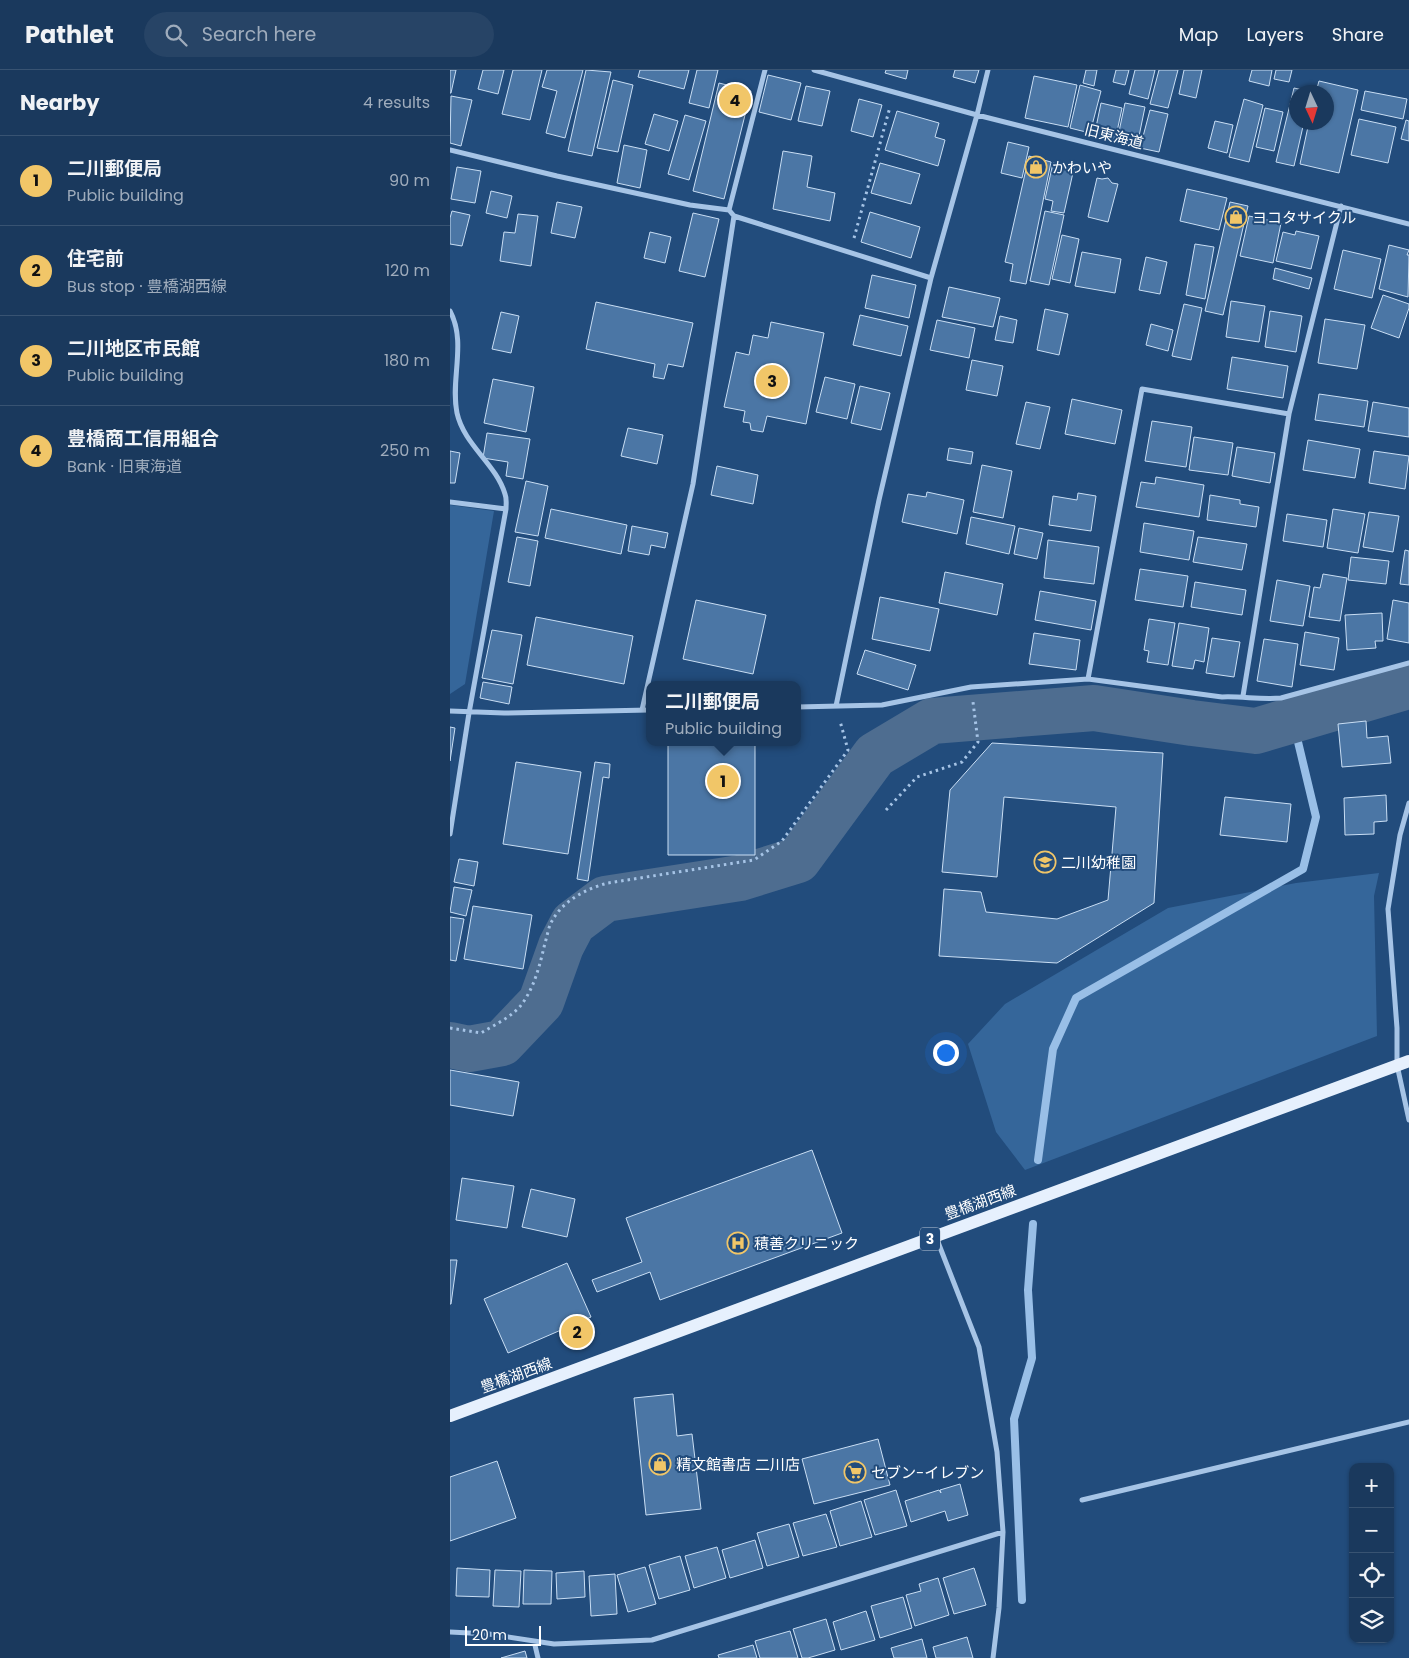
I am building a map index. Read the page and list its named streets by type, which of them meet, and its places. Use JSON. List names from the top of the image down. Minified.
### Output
{"streets":{"main road":["豊橋湖西線","3"],"street":["旧東海道"]},"places":{"shop":["かわいや","ヨコタサイクル","精文館書店 二川店"],"school or university":["二川幼稚園"],"hospital":["積善クリニック"],"supermarket":["セブン-イレブン"]},"scale_bar":"20 m","north":"bottom","page":{"header":"Pathlet","search":"Search here","nav":["Map","Layers","Share"],"heading":["Nearby","4 results"],"pins":["4","3","1","2"],"list":[{"mark":"1","name":"二川郵便局","note":"Public building","value":"90 m"},{"mark":"2","name":"住宅前","note":"Bus stop · 豊橋湖西線","value":"120 m"},{"mark":"3","name":"二川地区市民館","note":"Public building","value":"180 m"},{"mark":"4","name":"豊橋商工信用組合","note":"Bank · 旧東海道","value":"250 m"}],"popup":["二川郵便局","Public building"],"map_buttons":["+","−"],"scale":"20 m"}}
